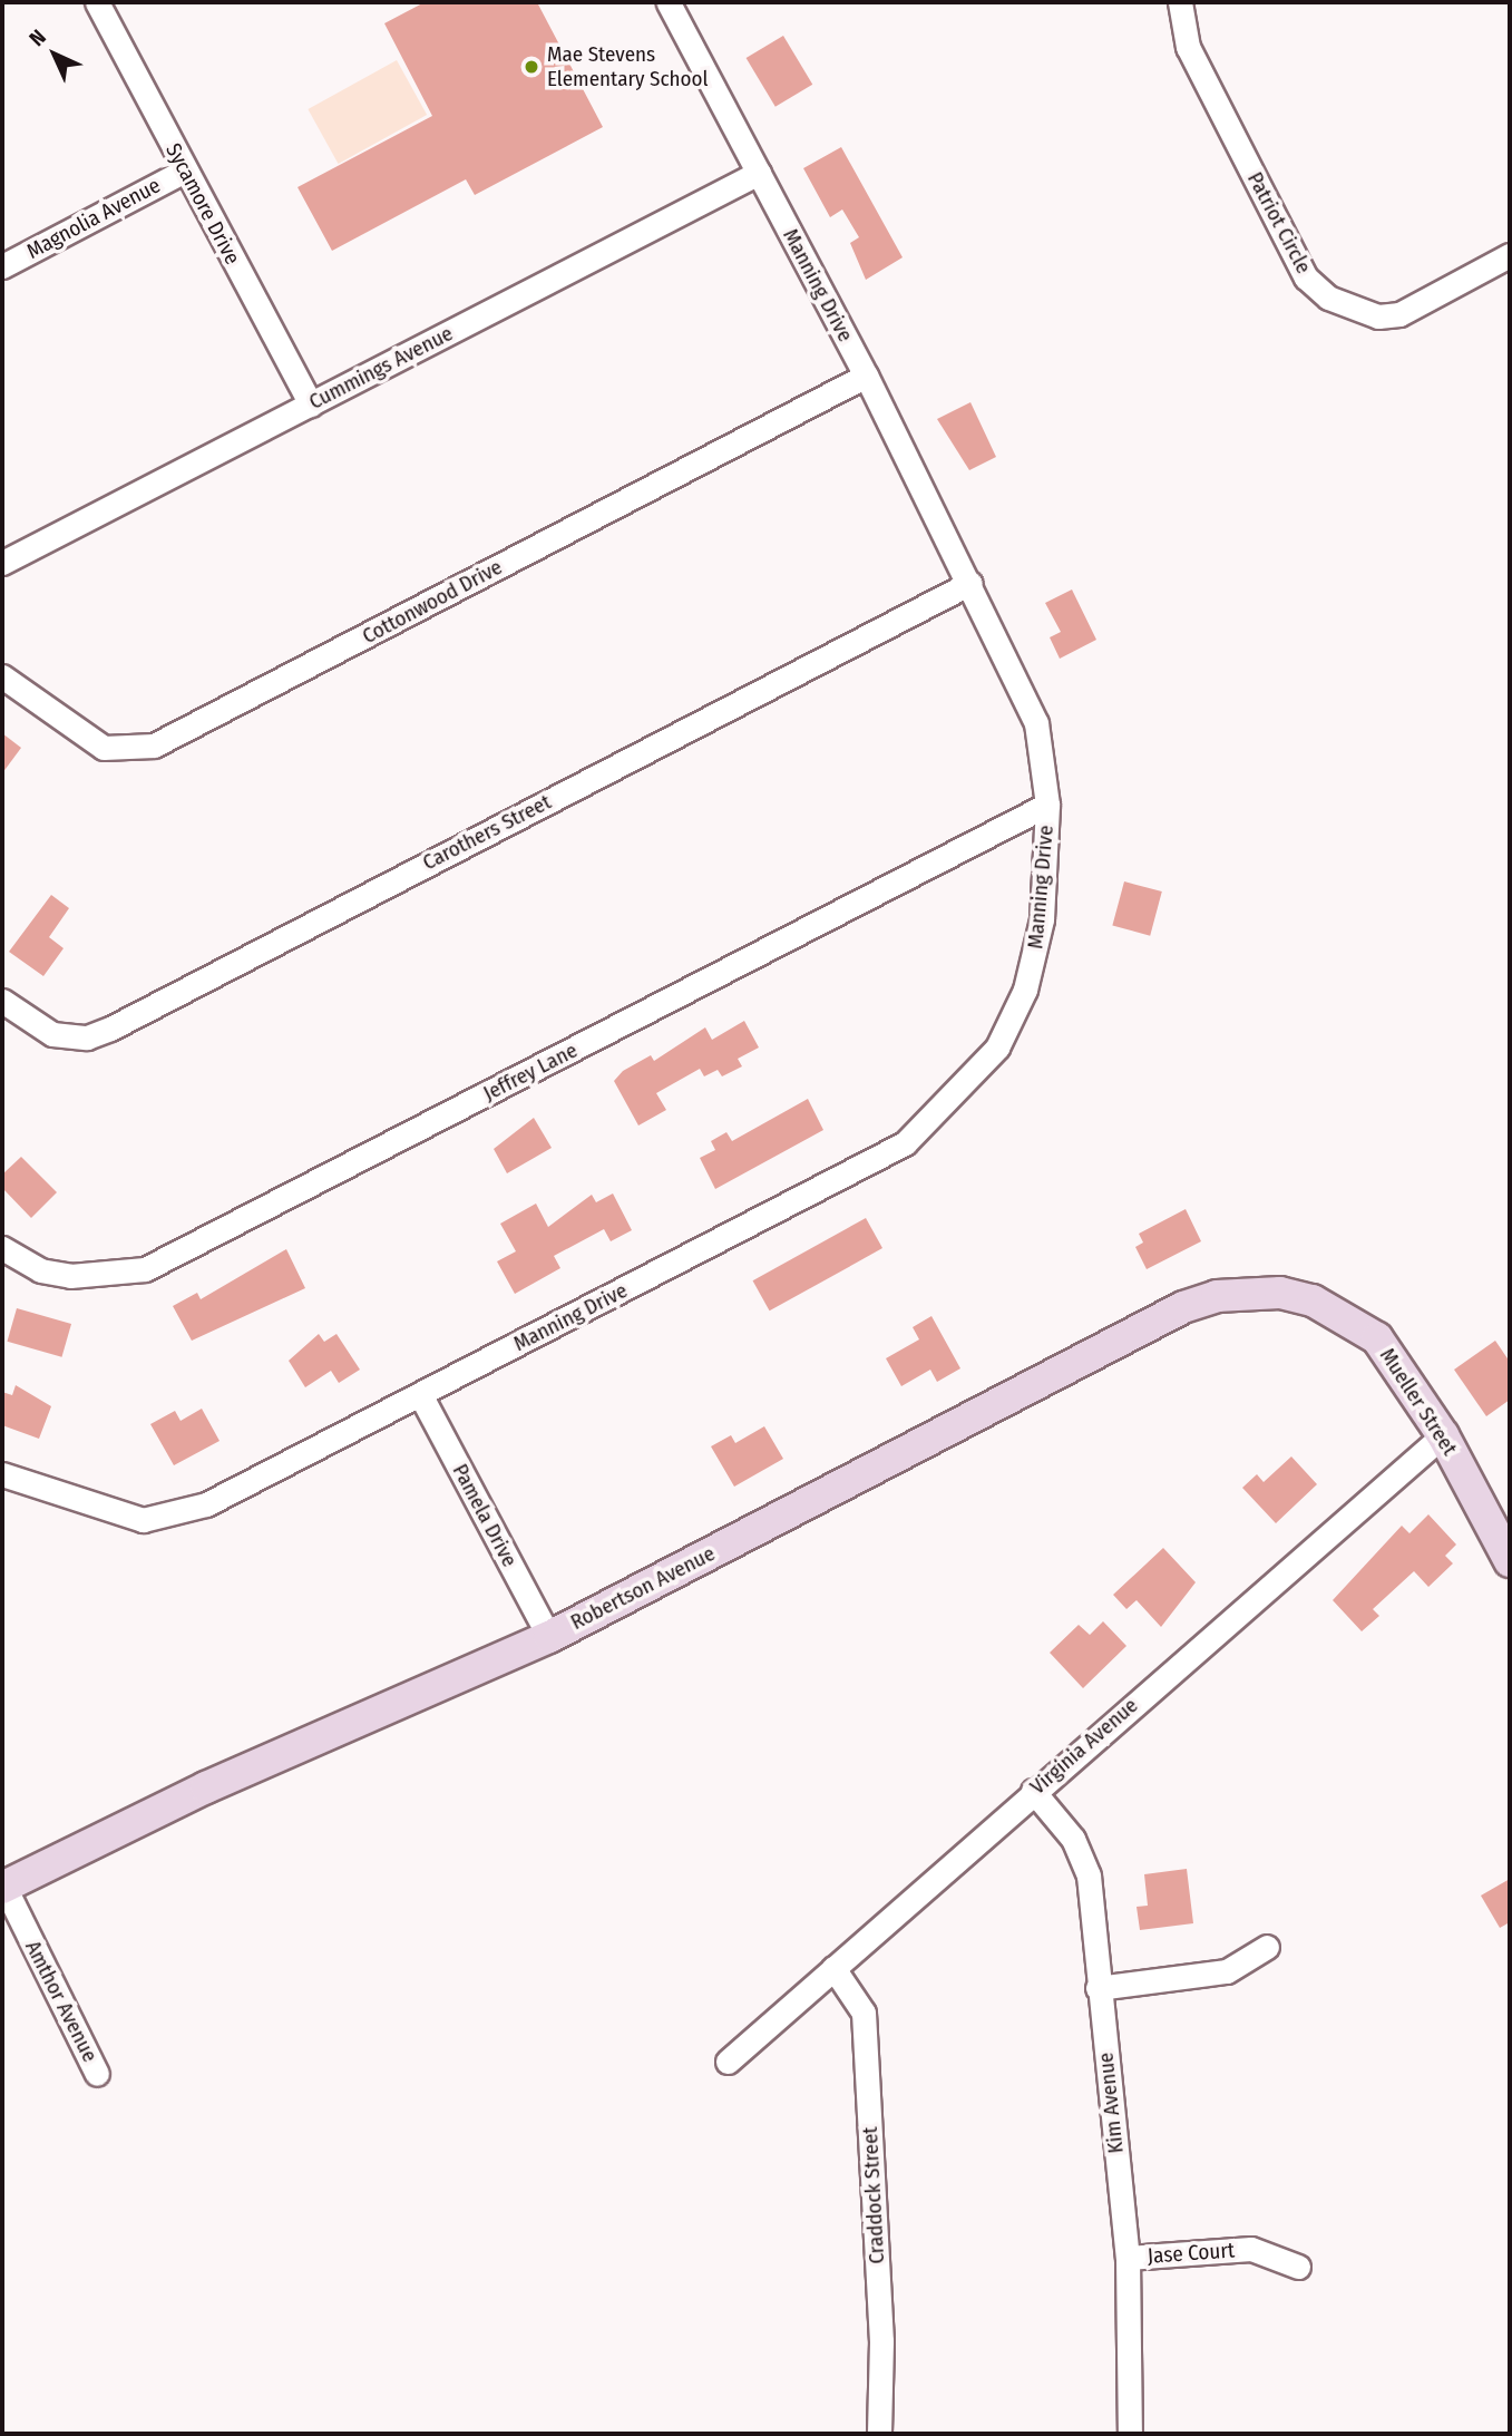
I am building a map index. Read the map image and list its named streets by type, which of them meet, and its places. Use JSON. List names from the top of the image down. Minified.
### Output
{"streets":{"street":["Sycamore Drive","Magnolia Avenue","Patriot Circle","Manning Drive","Cummings Avenue","Cottonwood Drive","Carothers Street","Jeffrey Lane","Mueller Street","Pamela Drive","Robertson Avenue","Virginia Avenue","Amthor Avenue","Kim Avenue","Craddock Street","Jase Court"]},"crossings":[["Sycamore Drive","Magnolia Avenue"],["Sycamore Drive","Cummings Avenue"],["Manning Drive","Cummings Avenue"],["Manning Drive","Cottonwood Drive"],["Manning Drive","Carothers Street"],["Manning Drive","Jeffrey Lane"],["Manning Drive","Pamela Drive"],["Mueller Street","Robertson Avenue"],["Mueller Street","Virginia Avenue"],["Pamela Drive","Robertson Avenue"],["Robertson Avenue","Amthor Avenue"],["Virginia Avenue","Kim Avenue"],["Virginia Avenue","Craddock Street"],["Kim Avenue","Jase Court"]],"places":["Mae Stevens Elementary School"],"north":"top left"}
